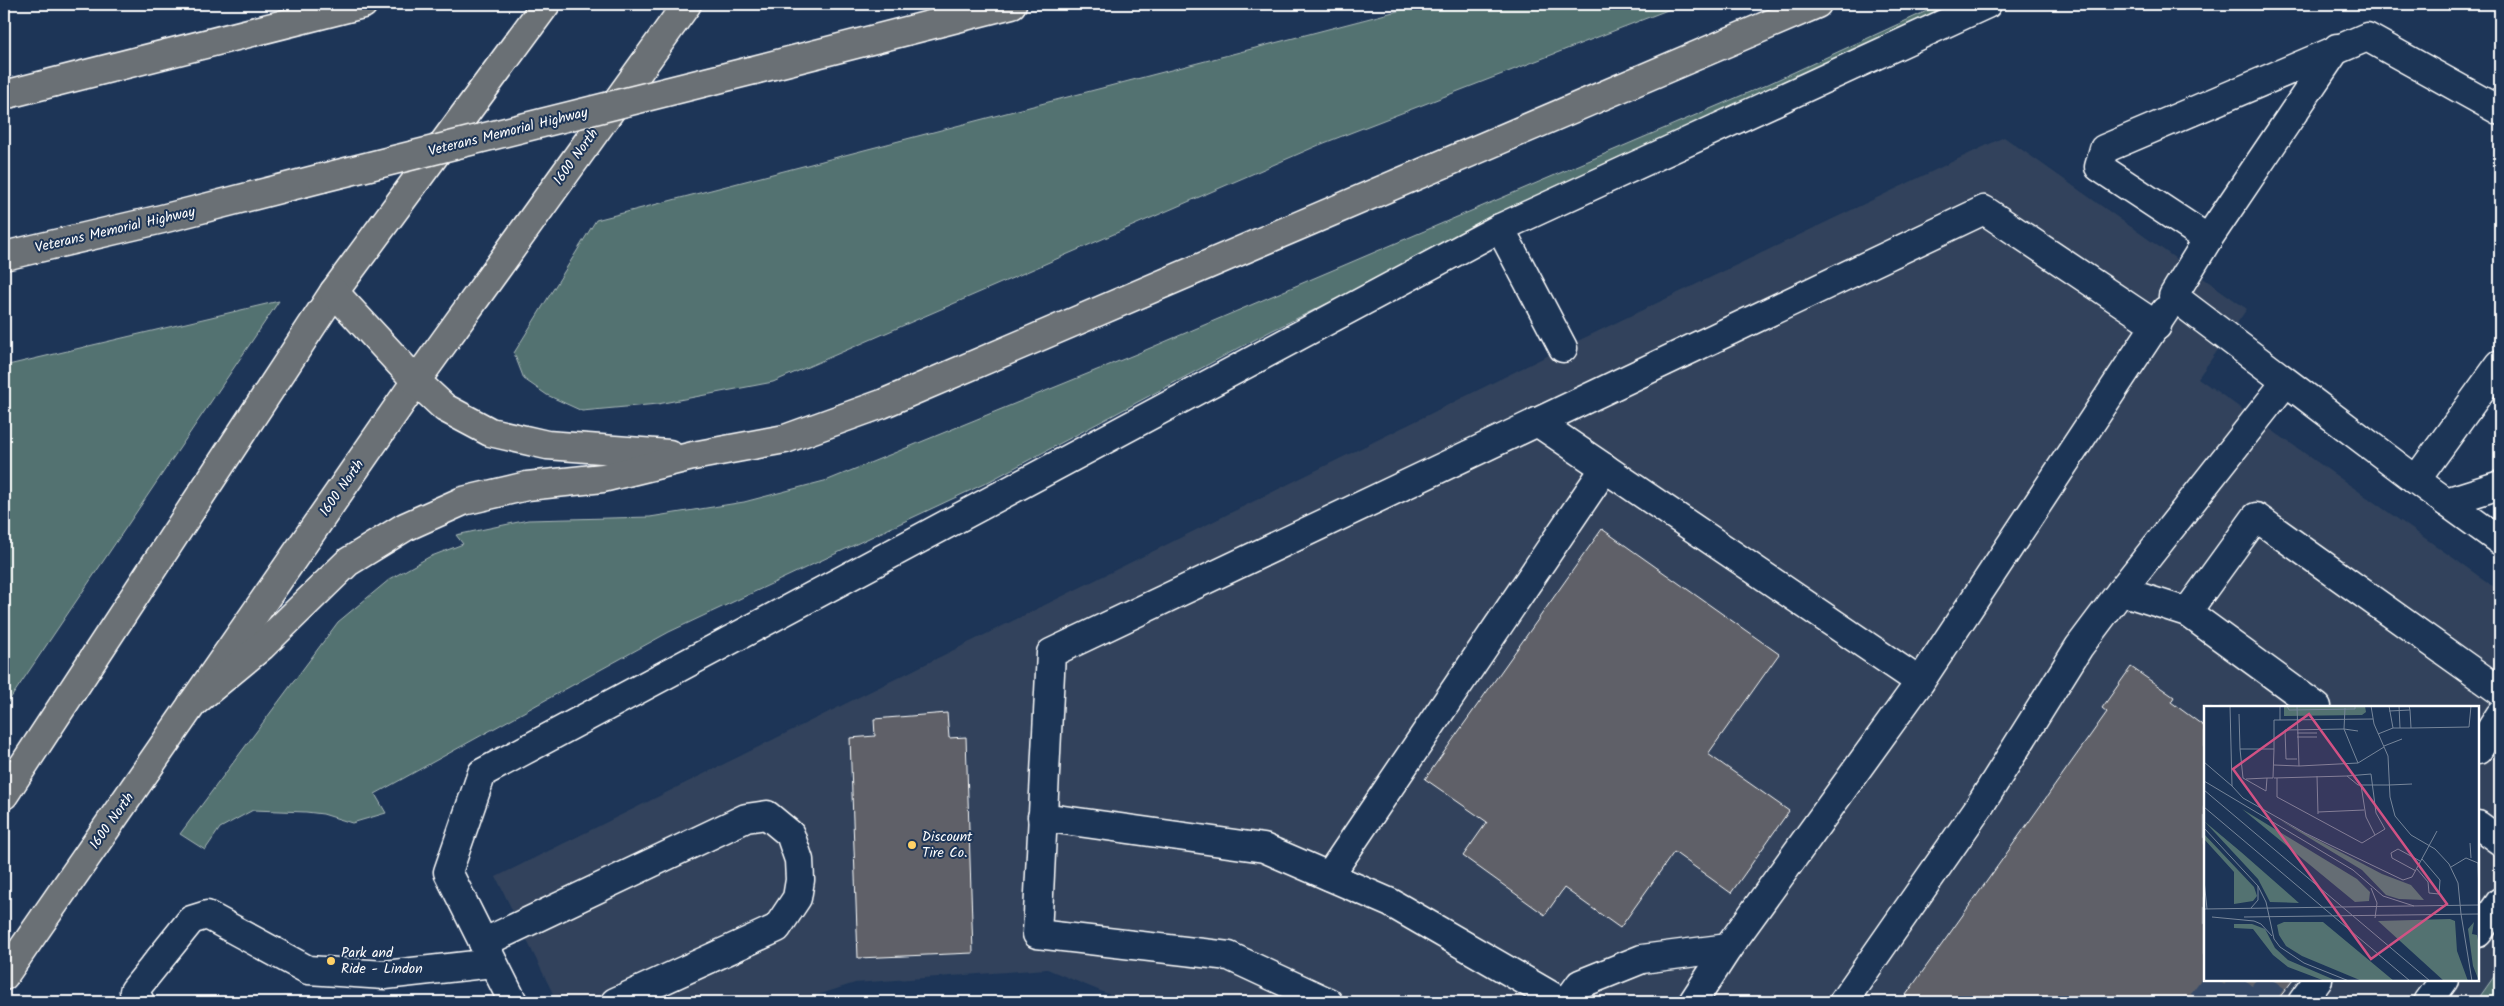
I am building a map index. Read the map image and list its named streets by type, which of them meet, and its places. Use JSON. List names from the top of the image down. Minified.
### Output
{"streets":{"main road":["Veterans Memorial Highway","1600 North"]},"places":["Discount Tire Co.","Park and Ride - Lindon"]}
